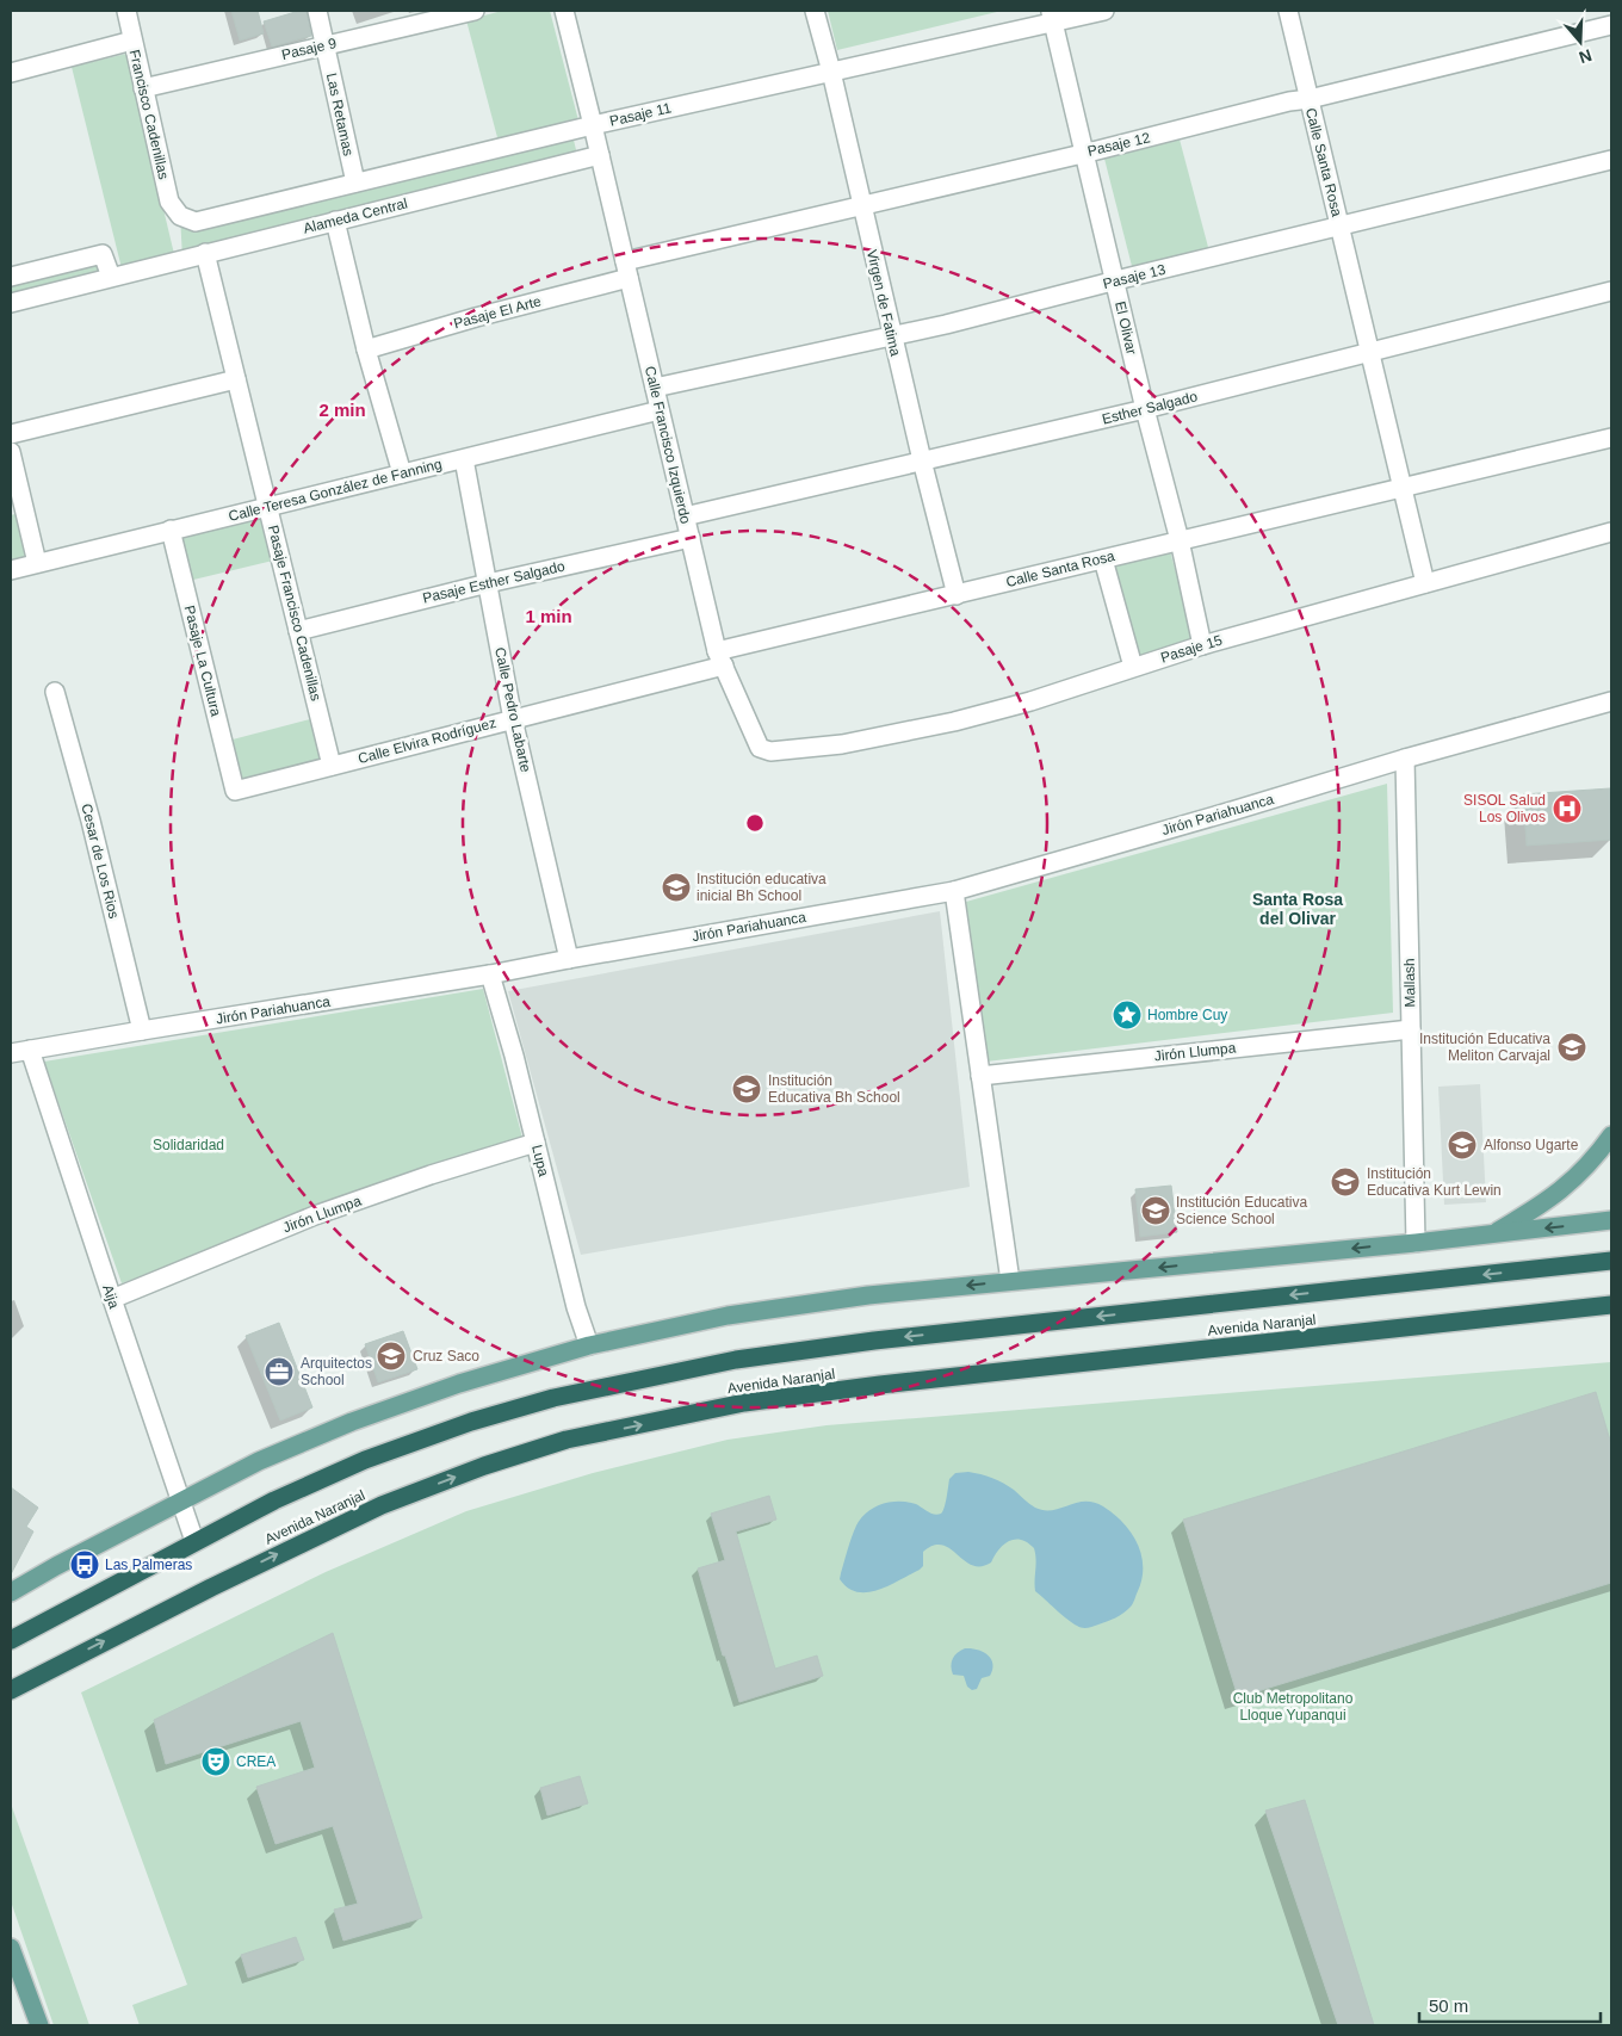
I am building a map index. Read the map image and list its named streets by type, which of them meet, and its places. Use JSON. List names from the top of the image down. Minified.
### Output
{"streets":{"highway":["Avenida Naranjal"],"street":["Pasaje 9","Francisco Cadenillas","Las Retamas","Pasaje 11","Pasaje 12","Calle Santa Rosa","Alameda Central","Pasaje 13","Virgen de Fatima","Pasaje El Arte","El Olivar","Esther Salgado","Calle Francisco Izquierdo","Calle Teresa González de Fanning","Pasaje Esther Salgado","Pasaje Francisco Cadenillas","Pasaje 15","Pasaje La Cultura","Calle Pedro Labarte","Calle Elvira Rodríguez","Jirón Pariahuanca","Cesar de Los Rios","Mallash","Jirón Llumpa","Lupa","Aija"]},"crossings":[["Pasaje 9","Francisco Cadenillas"],["Pasaje 9","Las Retamas"],["Francisco Cadenillas","Pasaje 11"],["Las Retamas","Pasaje 11"],["Pasaje 11","Virgen de Fatima"],["Pasaje 11","El Olivar"],["Pasaje 11","Calle Francisco Izquierdo"],["Pasaje 12","Calle Santa Rosa"],["Pasaje 12","Virgen de Fatima"],["Pasaje 12","Pasaje El Arte"],["Pasaje 12","El Olivar"],["Pasaje 12","Calle Francisco Izquierdo"],["Calle Santa Rosa","Pasaje 13"],["Calle Santa Rosa","Virgen de Fatima"],["Calle Santa Rosa","El Olivar"],["Calle Santa Rosa","Esther Salgado"],["Calle Santa Rosa","Calle Francisco Izquierdo"],["Calle Santa Rosa","Pasaje 15"],["Calle Santa Rosa","Calle Elvira Rodríguez"],["Alameda Central","Calle Francisco Izquierdo"],["Alameda Central","Pasaje Francisco Cadenillas"],["Pasaje 13","Virgen de Fatima"],["Pasaje 13","El Olivar"],["Pasaje 13","Calle Francisco Izquierdo"],["Virgen de Fatima","Esther Salgado"],["Pasaje El Arte","Calle Francisco Izquierdo"],["El Olivar","Esther Salgado"],["El Olivar","Pasaje 15"],["Esther Salgado","Calle Francisco Izquierdo"],["Calle Francisco Izquierdo","Calle Teresa González de Fanning"],["Calle Francisco Izquierdo","Pasaje Esther Salgado"],["Calle Francisco Izquierdo","Pasaje 15"],["Calle Francisco Izquierdo","Calle Elvira Rodríguez"],["Calle Teresa González de Fanning","Pasaje Francisco Cadenillas"],["Calle Teresa González de Fanning","Pasaje La Cultura"],["Calle Teresa González de Fanning","Calle Pedro Labarte"],["Pasaje Esther Salgado","Pasaje Francisco Cadenillas"],["Pasaje Esther Salgado","Calle Pedro Labarte"],["Pasaje Francisco Cadenillas","Calle Elvira Rodríguez"],["Pasaje La Cultura","Calle Elvira Rodríguez"],["Calle Pedro Labarte","Calle Elvira Rodríguez"],["Calle Pedro Labarte","Jirón Pariahuanca"],["Jirón Pariahuanca","Cesar de Los Rios"],["Jirón Pariahuanca","Mallash"],["Jirón Pariahuanca","Lupa"],["Jirón Pariahuanca","Aija"],["Mallash","Jirón Llumpa"],["Jirón Llumpa","Lupa"],["Jirón Llumpa","Aija"],["Aija","Avenida Naranjal"]],"districts":["Santa Rosa del Olivar"],"parks":["Solidaridad","Club Metropolitano Lloque Yupanqui"],"places":{"hospital":["SISOL Salud Los Olivos"],"school or university":["Institución educativa inicial Bh School","Institución Educativa Meliton Carvajal","Institución Educativa Bh School","Alfonso Ugarte","Institución Educativa Kurt Lewin","Institución Educativa Science School","Cruz Saco"],"place":["Hombre Cuy"],"office":["Arquitectos School"],"bus stop":["Las Palmeras"],"theatre":["CREA"]},"scale_bar":"50 m","north":"bottom","rings":["2 min","1 min"]}
